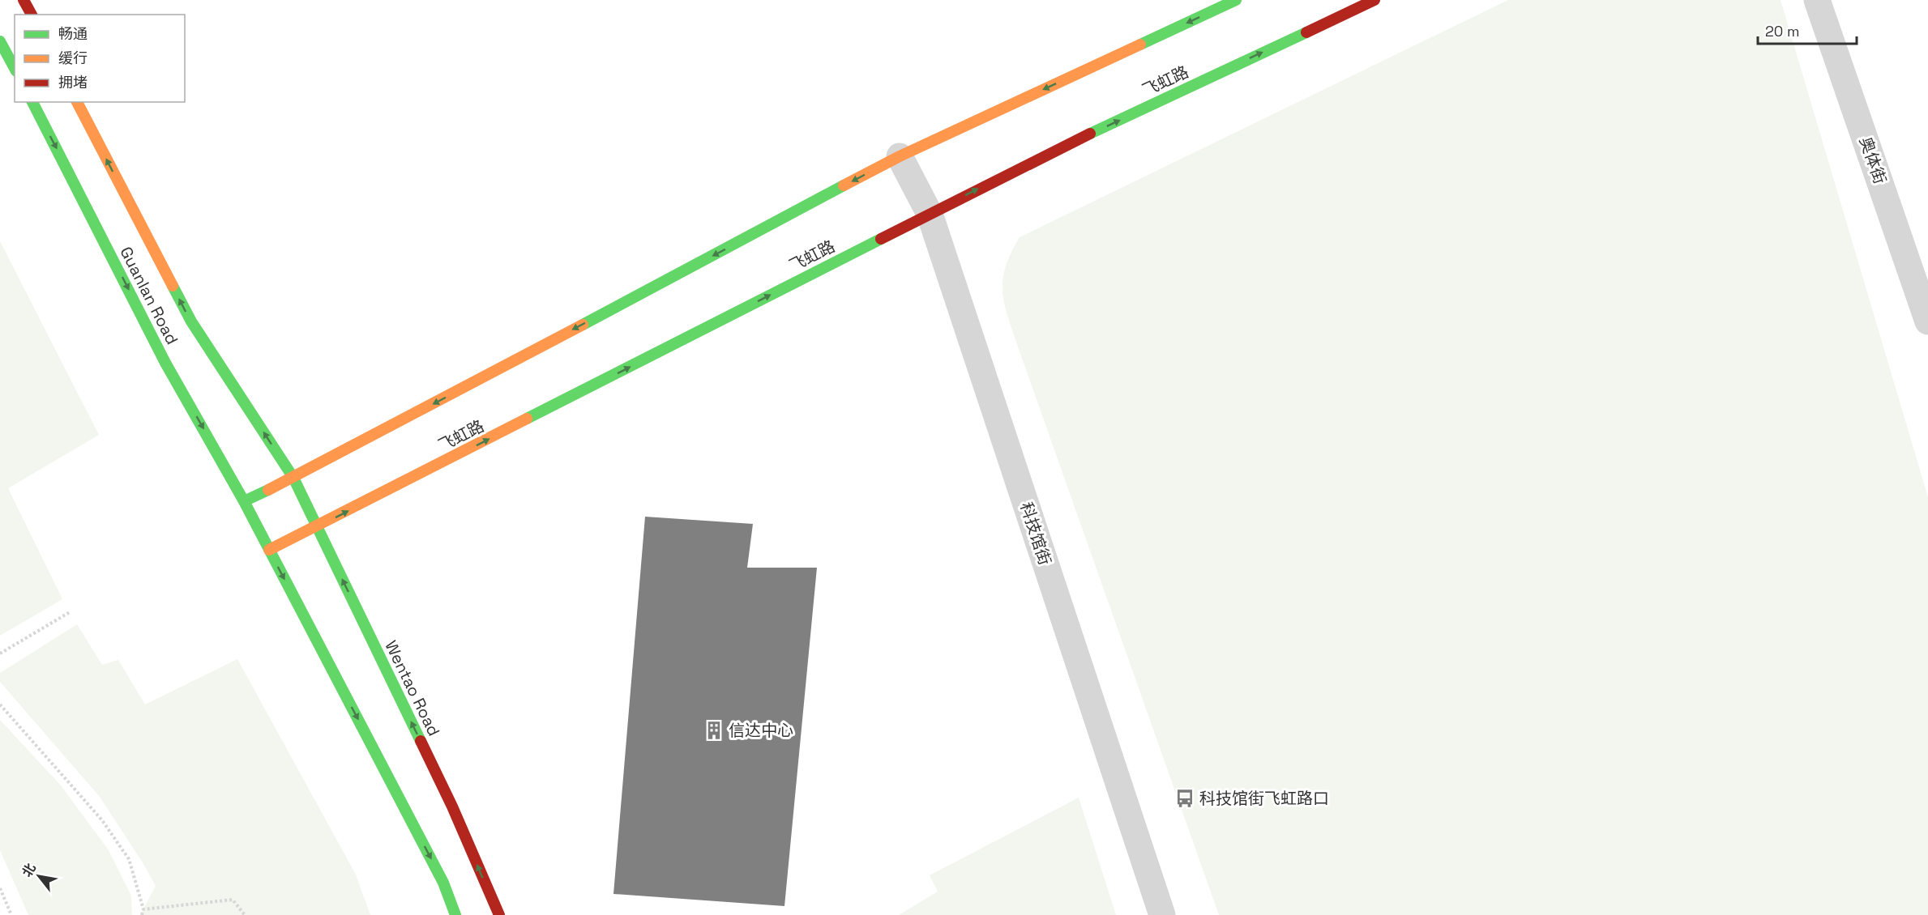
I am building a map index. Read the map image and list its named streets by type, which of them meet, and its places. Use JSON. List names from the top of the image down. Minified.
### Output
{"streets":{"main road":["飞虹路","Guanlan Road","Wentao Road"],"street":["奥体街","科技馆街"]},"crossings":[["飞虹路","科技馆街"],["飞虹路","Wentao Road"],["Guanlan Road","Wentao Road"]],"places":{"building":["信达中心"],"bus stop":["科技馆街飞虹路口"]},"legend":["畅通","缓行","拥堵"],"scale_bar":"20 m","north":"top left"}
